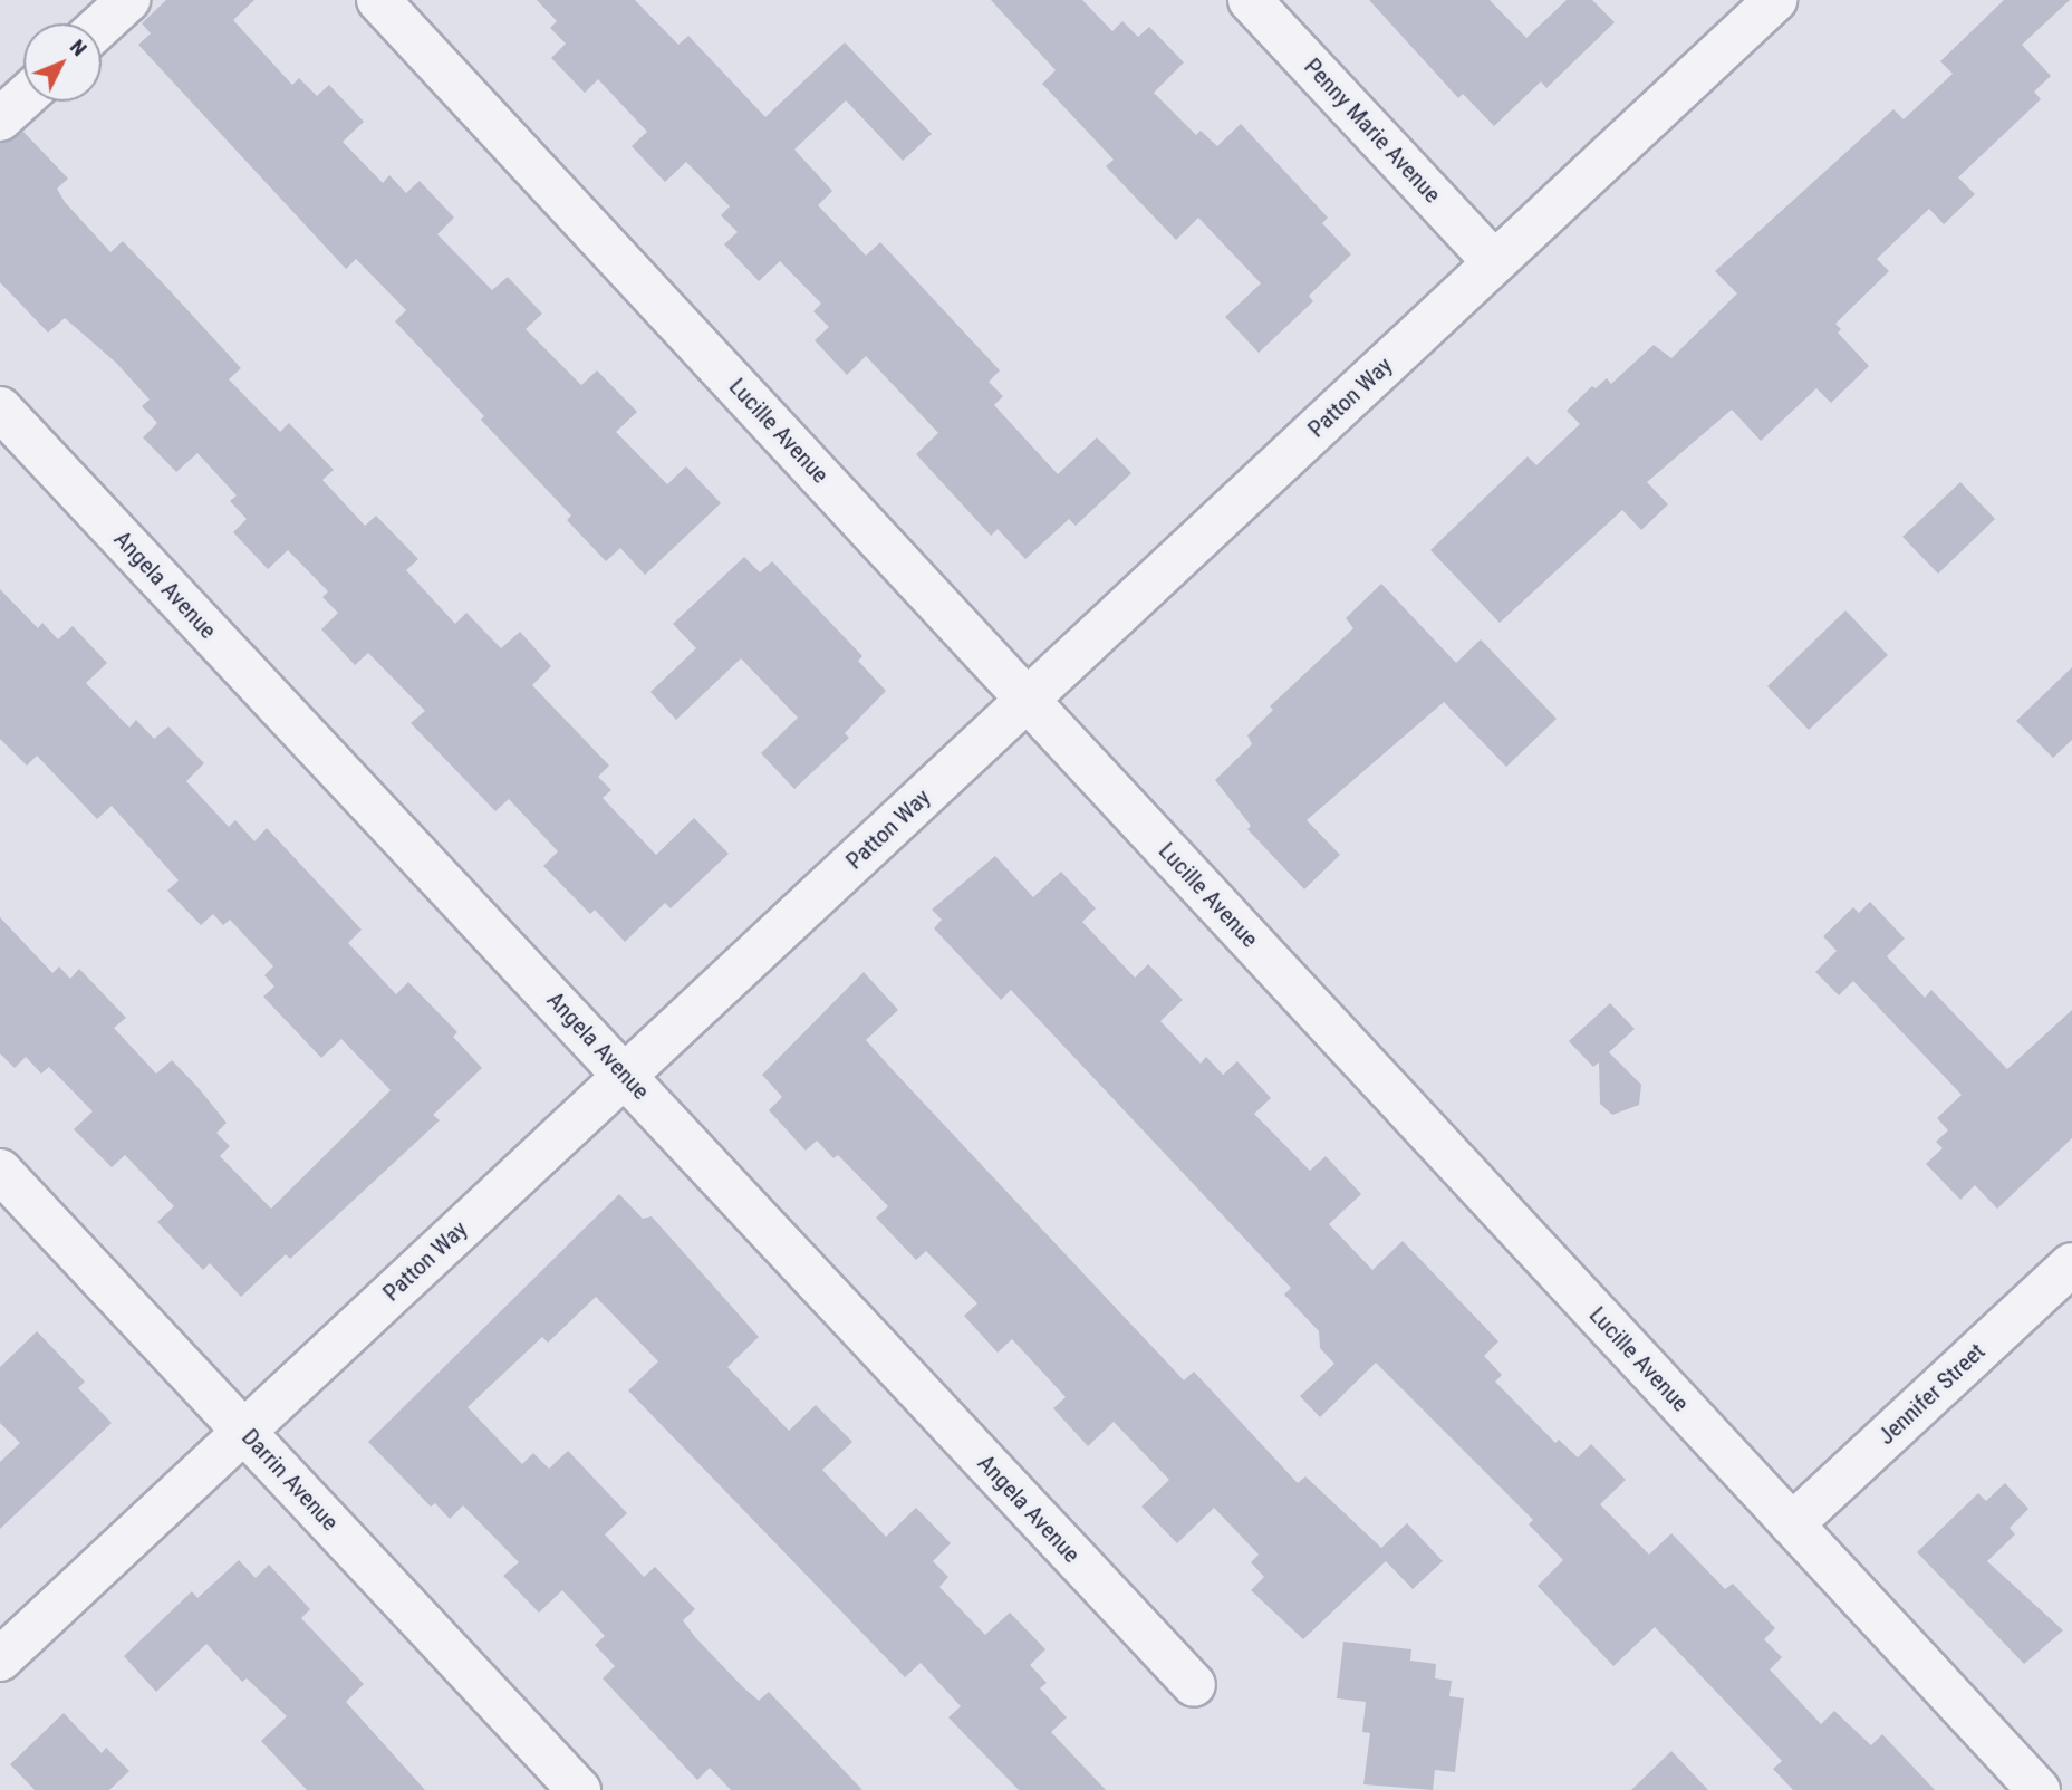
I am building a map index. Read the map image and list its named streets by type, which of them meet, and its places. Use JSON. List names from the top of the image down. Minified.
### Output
{"streets":{"street":["Penny Marie Avenue","Patton Way","Lucille Avenue","Angela Avenue","Jennifer Street","Darrin Avenue"]},"crossings":[["Penny Marie Avenue","Patton Way"],["Patton Way","Lucille Avenue"],["Patton Way","Angela Avenue"],["Patton Way","Darrin Avenue"],["Lucille Avenue","Jennifer Street"]],"north":"top right"}
